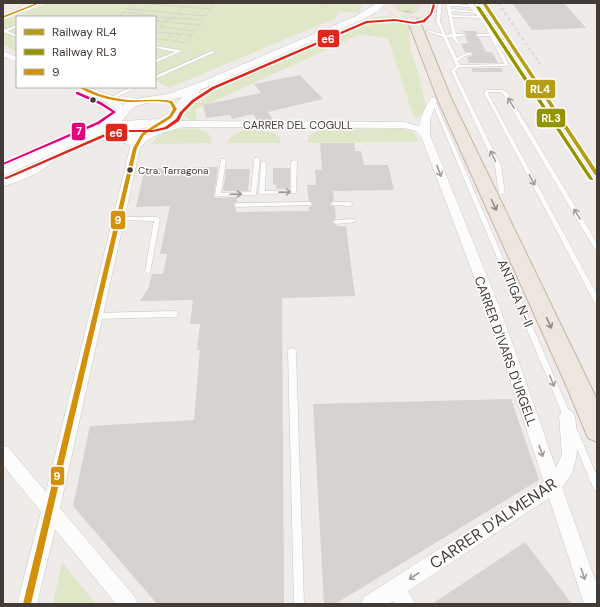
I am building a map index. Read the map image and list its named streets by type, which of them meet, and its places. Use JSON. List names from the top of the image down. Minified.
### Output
{"streets":{"street":["CARRER DEL COGULL","CARRER D'IVARS D'URGELL","CARRER D'ALMENAR"],"lane":["ANTIGA N-II"]},"crossings":[["ANTIGA N-II","CARRER D'IVARS D'URGELL"],["ANTIGA N-II","CARRER D'ALMENAR"],["CARRER D'IVARS D'URGELL","CARRER D'ALMENAR"]],"one_way":["CARRER D'IVARS D'URGELL","CARRER D'ALMENAR"],"places":["Ctra. Tarragona"],"lines":["rail line RL4","transit line 9","transit line e6","rail line RL3","transit line 7"],"legend":["Railway RL4","Railway RL3","9"]}
